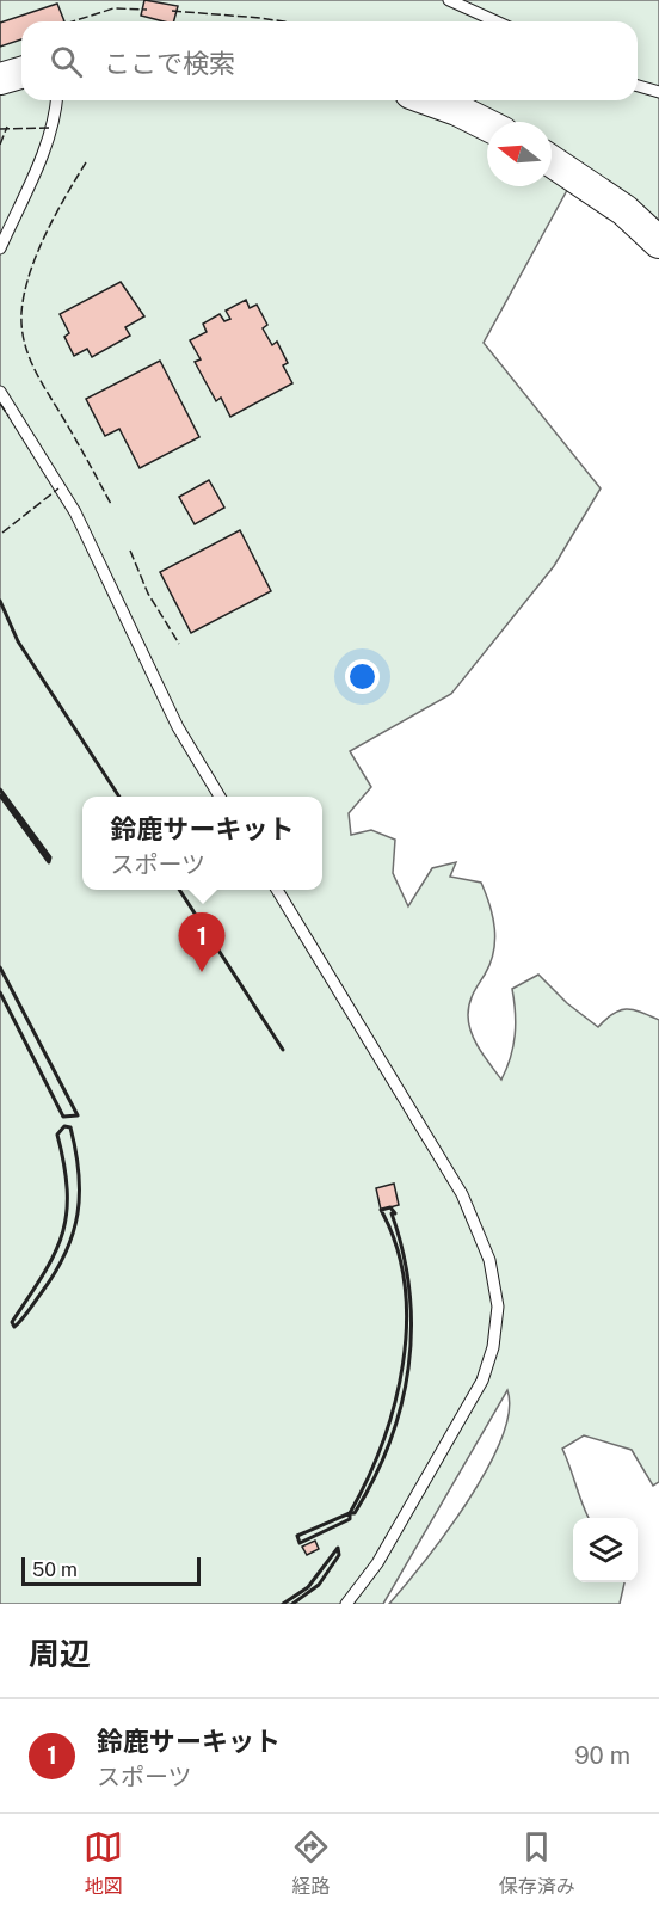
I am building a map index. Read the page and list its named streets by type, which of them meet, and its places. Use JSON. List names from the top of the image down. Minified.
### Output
{"scale_bar":"50 m","north":"left","page":{"search":"ここで検索","popup":["鈴鹿サーキット","スポーツ"],"pins":"1","scale":"50 m","heading":"周辺","list":[{"mark":"1","name":"鈴鹿サーキット","note":"スポーツ","value":"90 m"}],"nav":["地図","経路","保存済み"]}}
